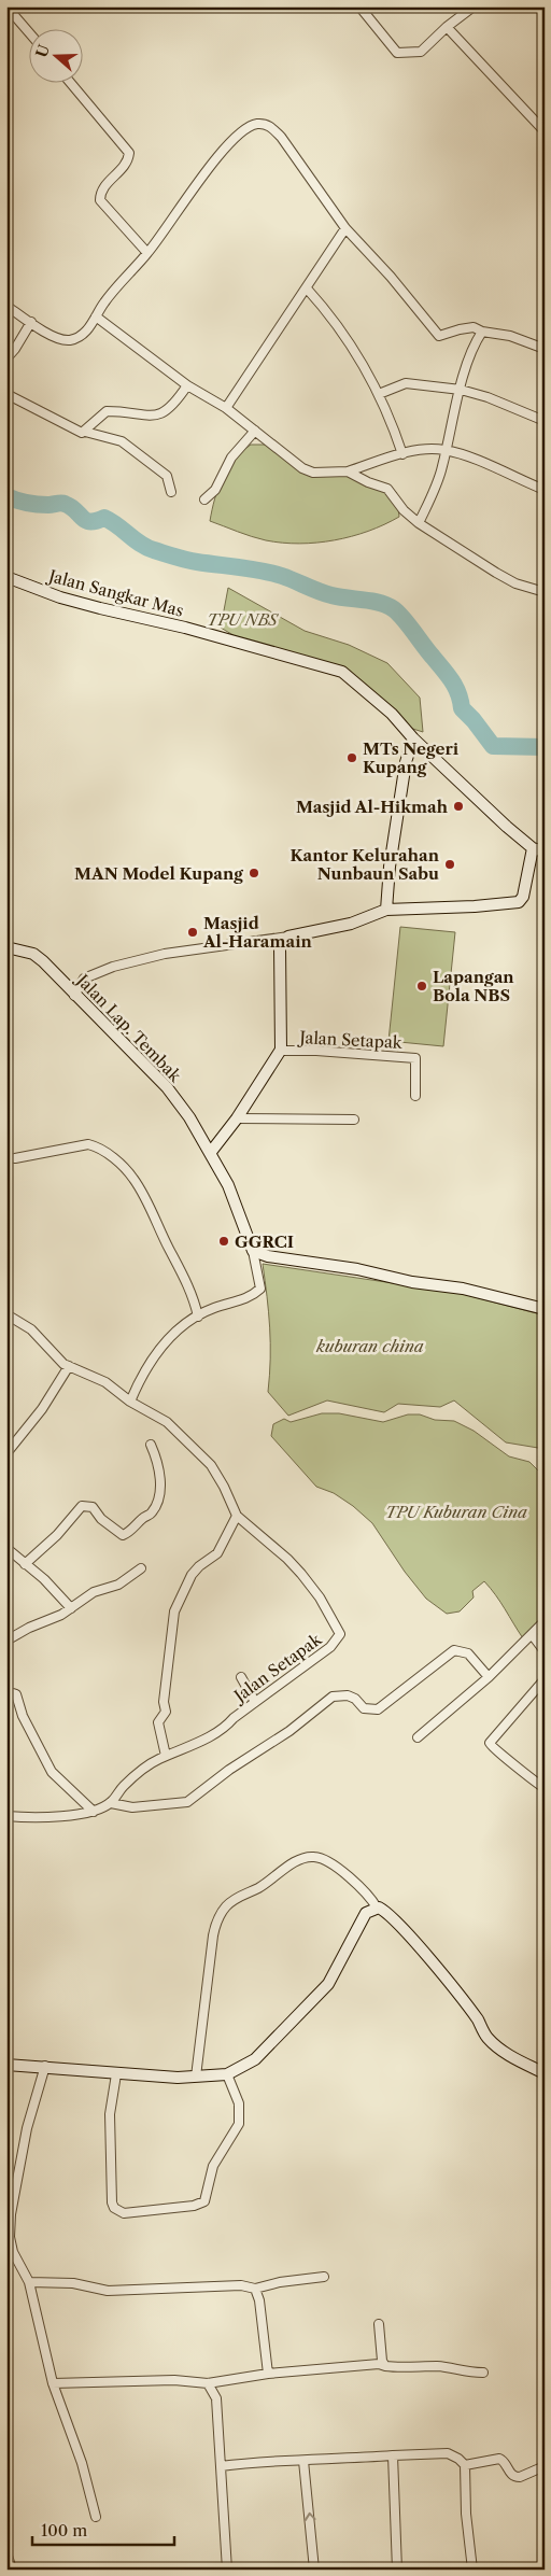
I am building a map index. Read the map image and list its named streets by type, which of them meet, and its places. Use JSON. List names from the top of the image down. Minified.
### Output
{"streets":{"street":["Jalan Sangkar Mas","Jalan Lap. Tembak","Jalan Setapak"]},"parks":["TPU NBS","kuburan china","TPU Kuburan Cina"],"places":["MTs Negeri Kupang","Masjid Al-Hikmah","Kantor Kelurahan Nunbaun Sabu","MAN Model Kupang","Masjid Al-Haramain","Lapangan Bola NBS","GGRCI"],"scale_bar":"100 m","north":"left"}
